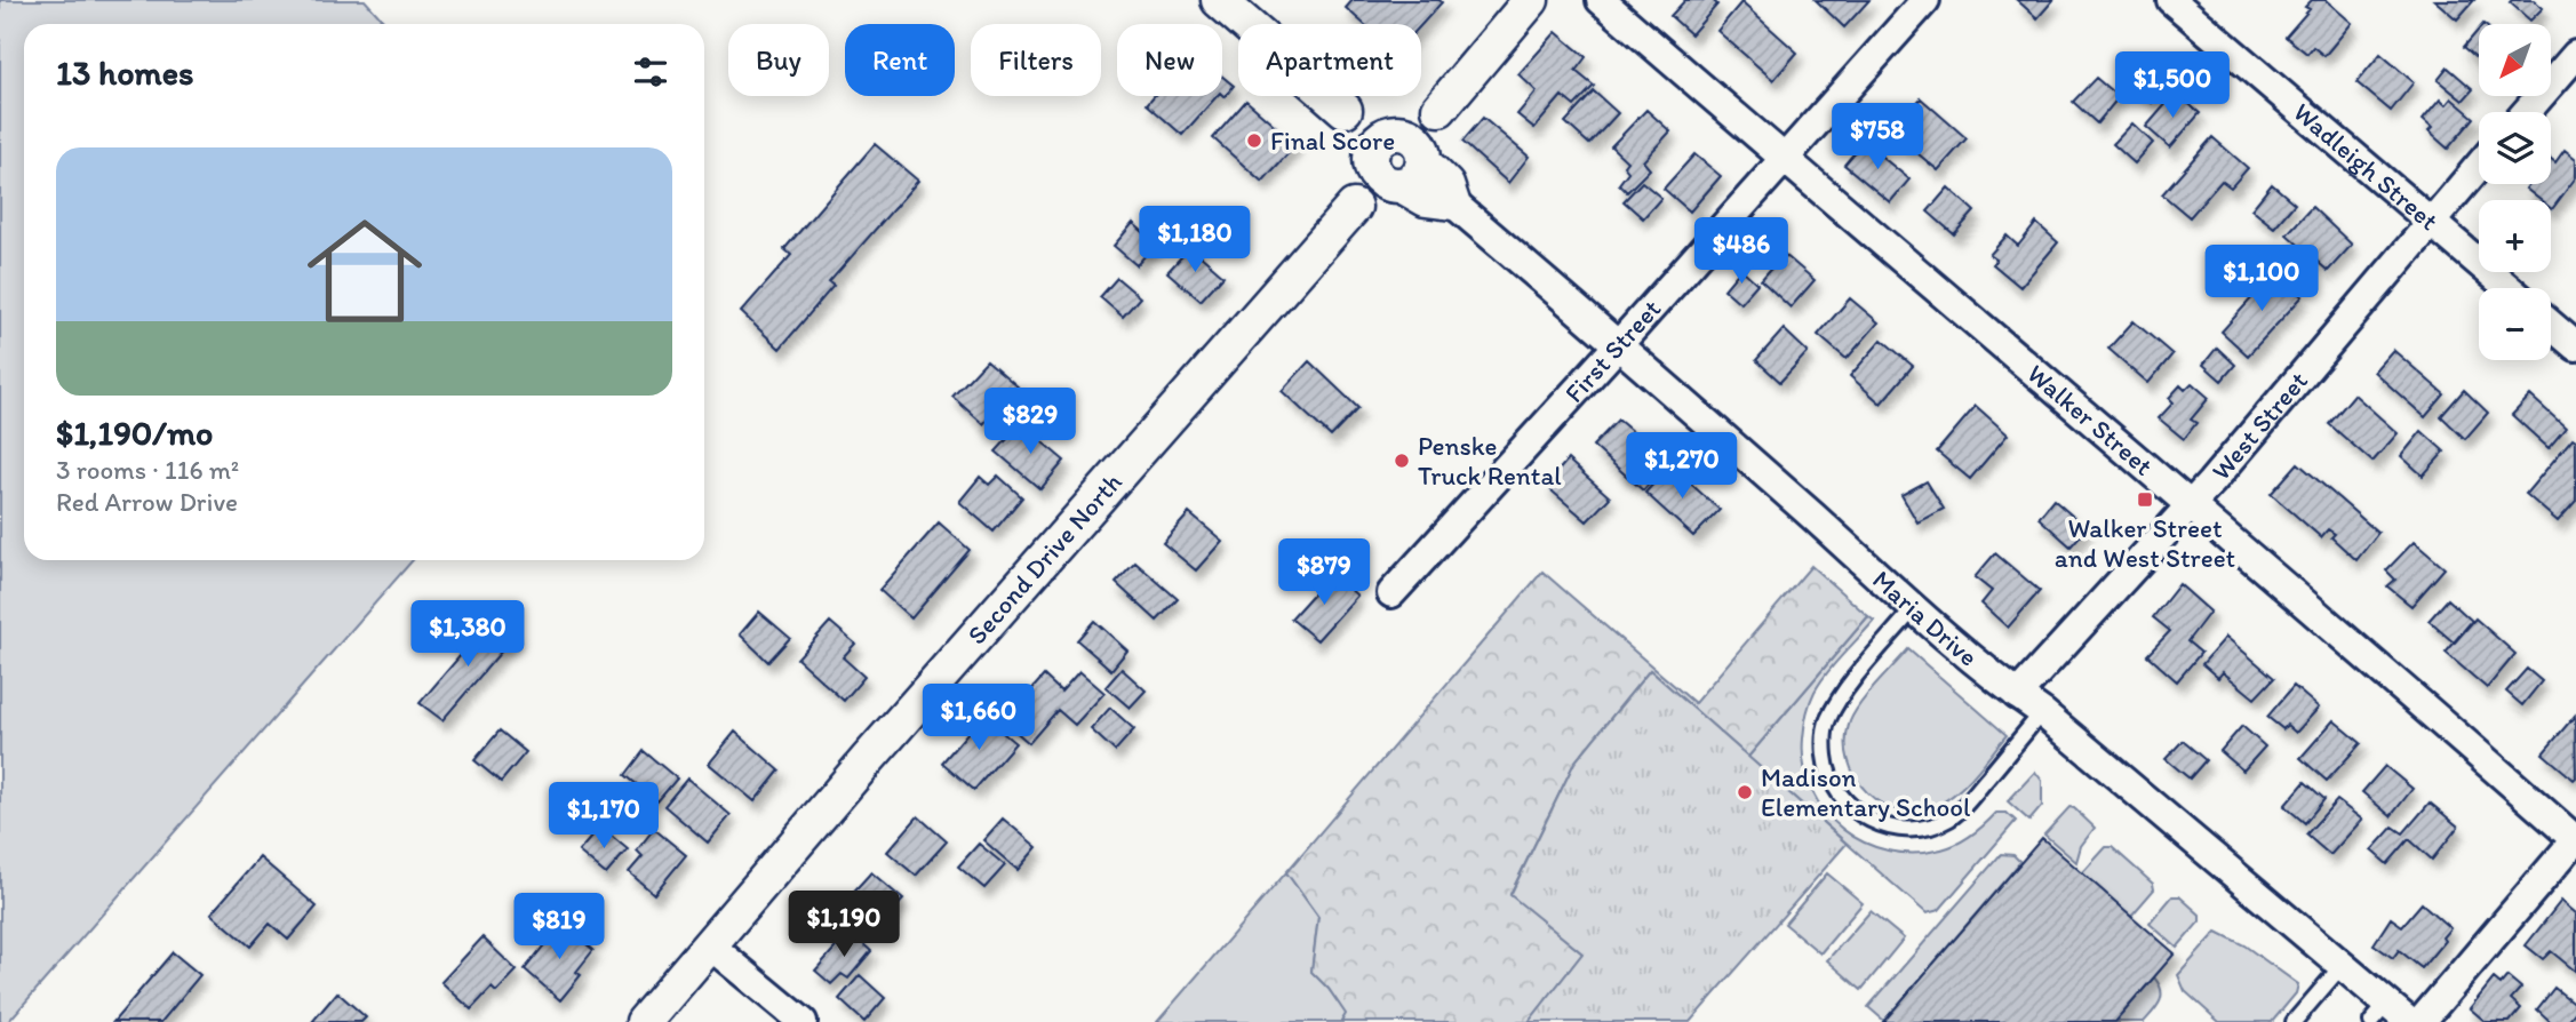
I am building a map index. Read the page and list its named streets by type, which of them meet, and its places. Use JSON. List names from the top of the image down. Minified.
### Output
{"streets":{"street":["Wadleigh Street","First Street","Walker Street","West Street","Second Drive North","Maria Drive"]},"crossings":[["Wadleigh Street","West Street"],["First Street","Walker Street"],["First Street","Maria Drive"],["Walker Street","West Street"],["West Street","Maria Drive"]],"places":{"other":["Final Score","Penske Truck Rental","Madison Elementary School"],"transit":["Walker Street and West Street"]},"north":"bottom left","page":{"map_buttons":["+","−"],"chip":["Buy","Rent","Filters","New","Apartment"],"heading":"13 homes","price":["$1,500","$758","$1,180","$486","$1,100","$829","$1,270","$879","$1,380","$1,660","$1,170","$1,190","$819"],"list":[{"name":"$1,190/mo","note":"3 rooms · 116 m² · Red Arrow Drive"}]}}
